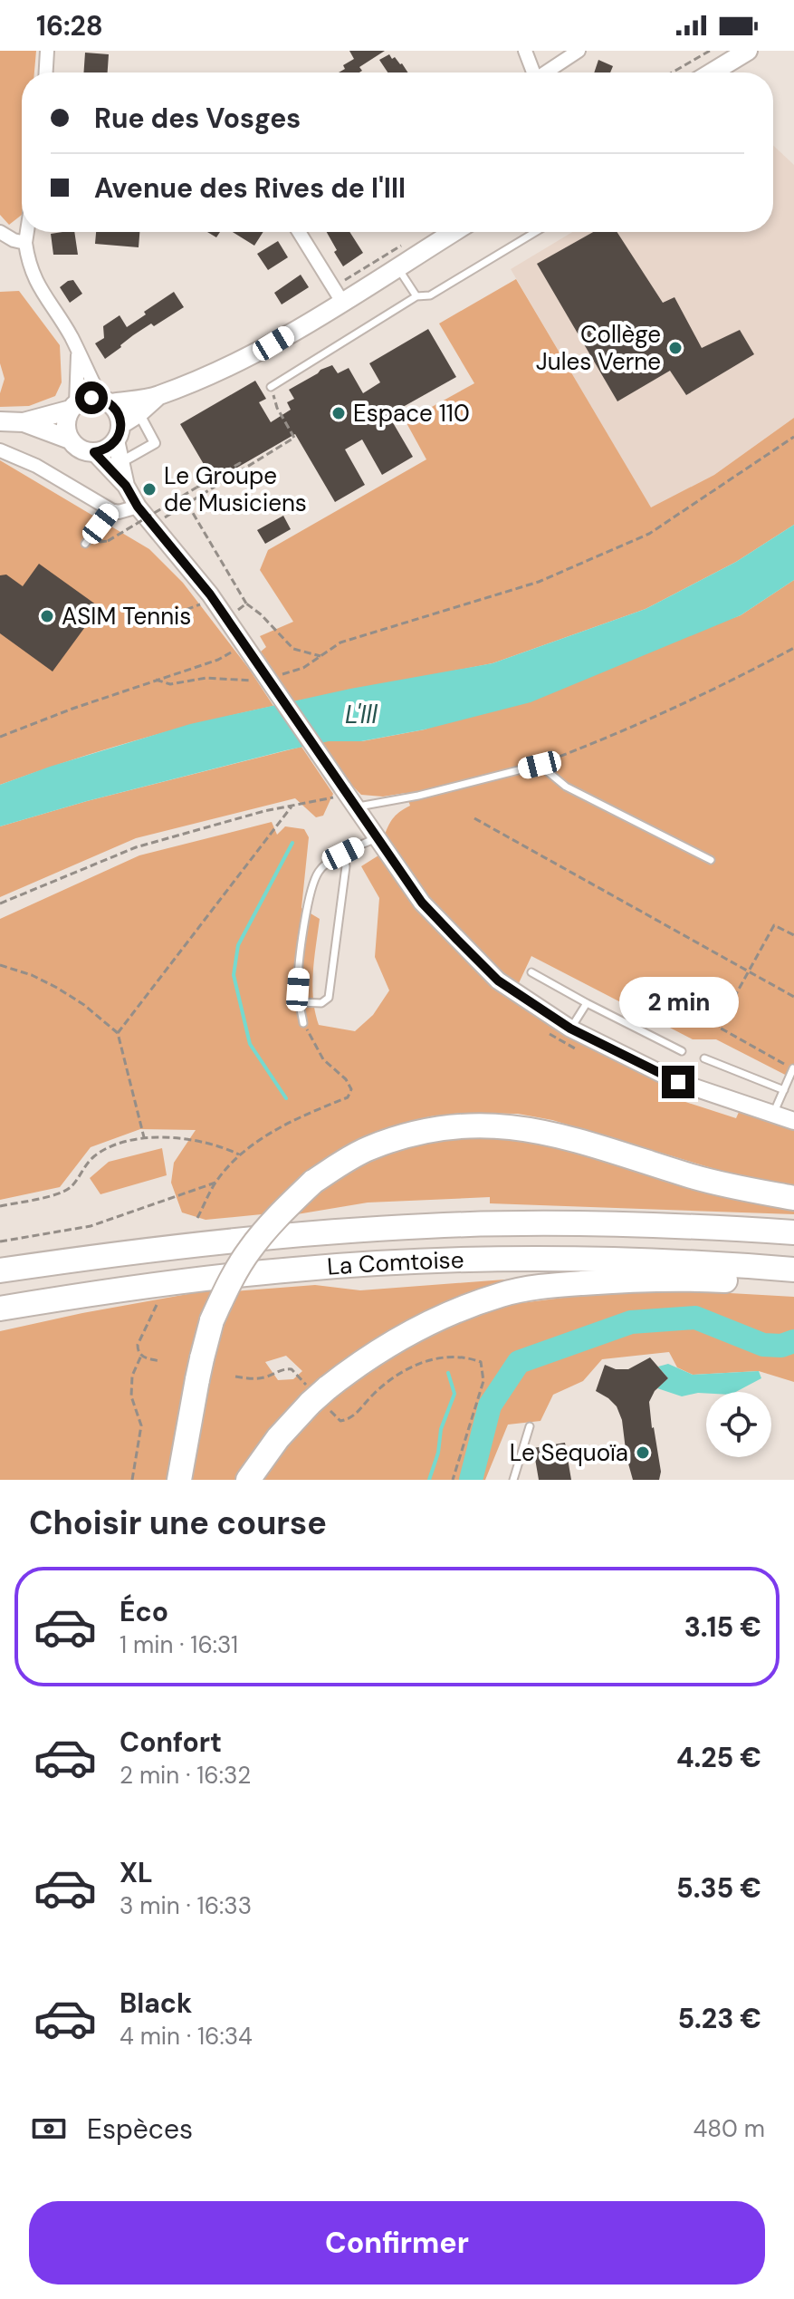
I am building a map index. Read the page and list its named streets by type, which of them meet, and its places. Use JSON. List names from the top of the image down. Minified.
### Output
{"streets":{"highway":["La Comtoise"]},"water":["L'Ill"],"places":["Collège Jules Verne","Espace 110","Le Groupe de Musiciens","ASIM Tennis","Le Sequoïa"],"page":{"status":"16:28","banner":["Rue des Vosges","Avenue des Rives de l'Ill"],"bubble":"2 min","heading":"Choisir une course","list":[{"name":"Éco","note":"1 min · 16:31","value":"3.15 €"},{"name":"Confort","note":"2 min · 16:32","value":"4.25 €"},{"name":"XL","note":"3 min · 16:33","value":"5.35 €"},{"name":"Black","note":"4 min · 16:34","value":"5.23 €"}],"pay":["Espèces","480 m"],"buttons":"Confirmer"}}
